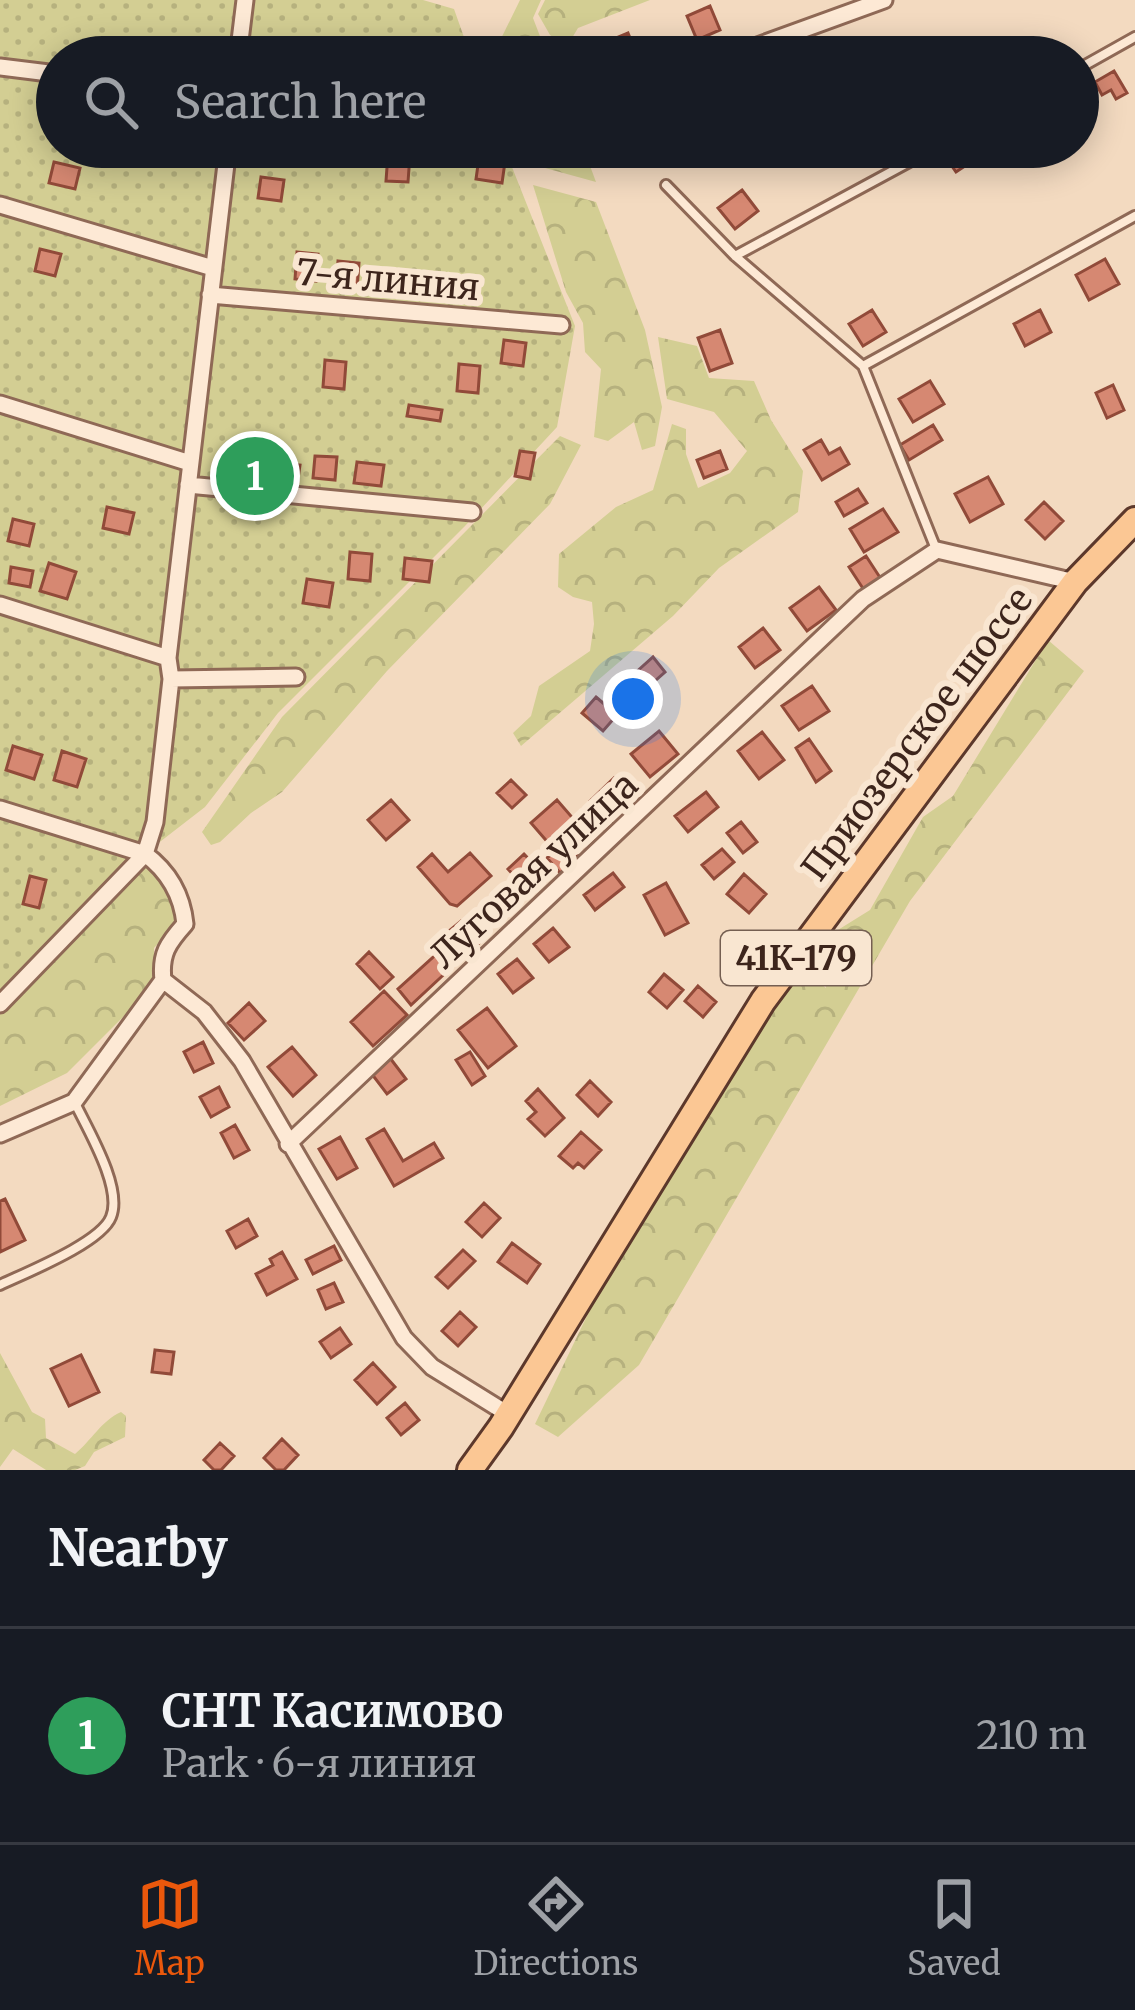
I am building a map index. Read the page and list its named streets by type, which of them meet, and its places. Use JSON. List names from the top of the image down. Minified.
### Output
{"streets":{"main road":["Приозерское шоссе","41К-179"],"street":["7-я линия","Луговая улица"]},"page":{"search":"Search here","pins":"1","heading":"Nearby","list":[{"mark":"1","name":"СНТ Касимово","note":"Park · 6-я линия","value":"210 m"}],"nav":["Map","Directions","Saved"]}}
